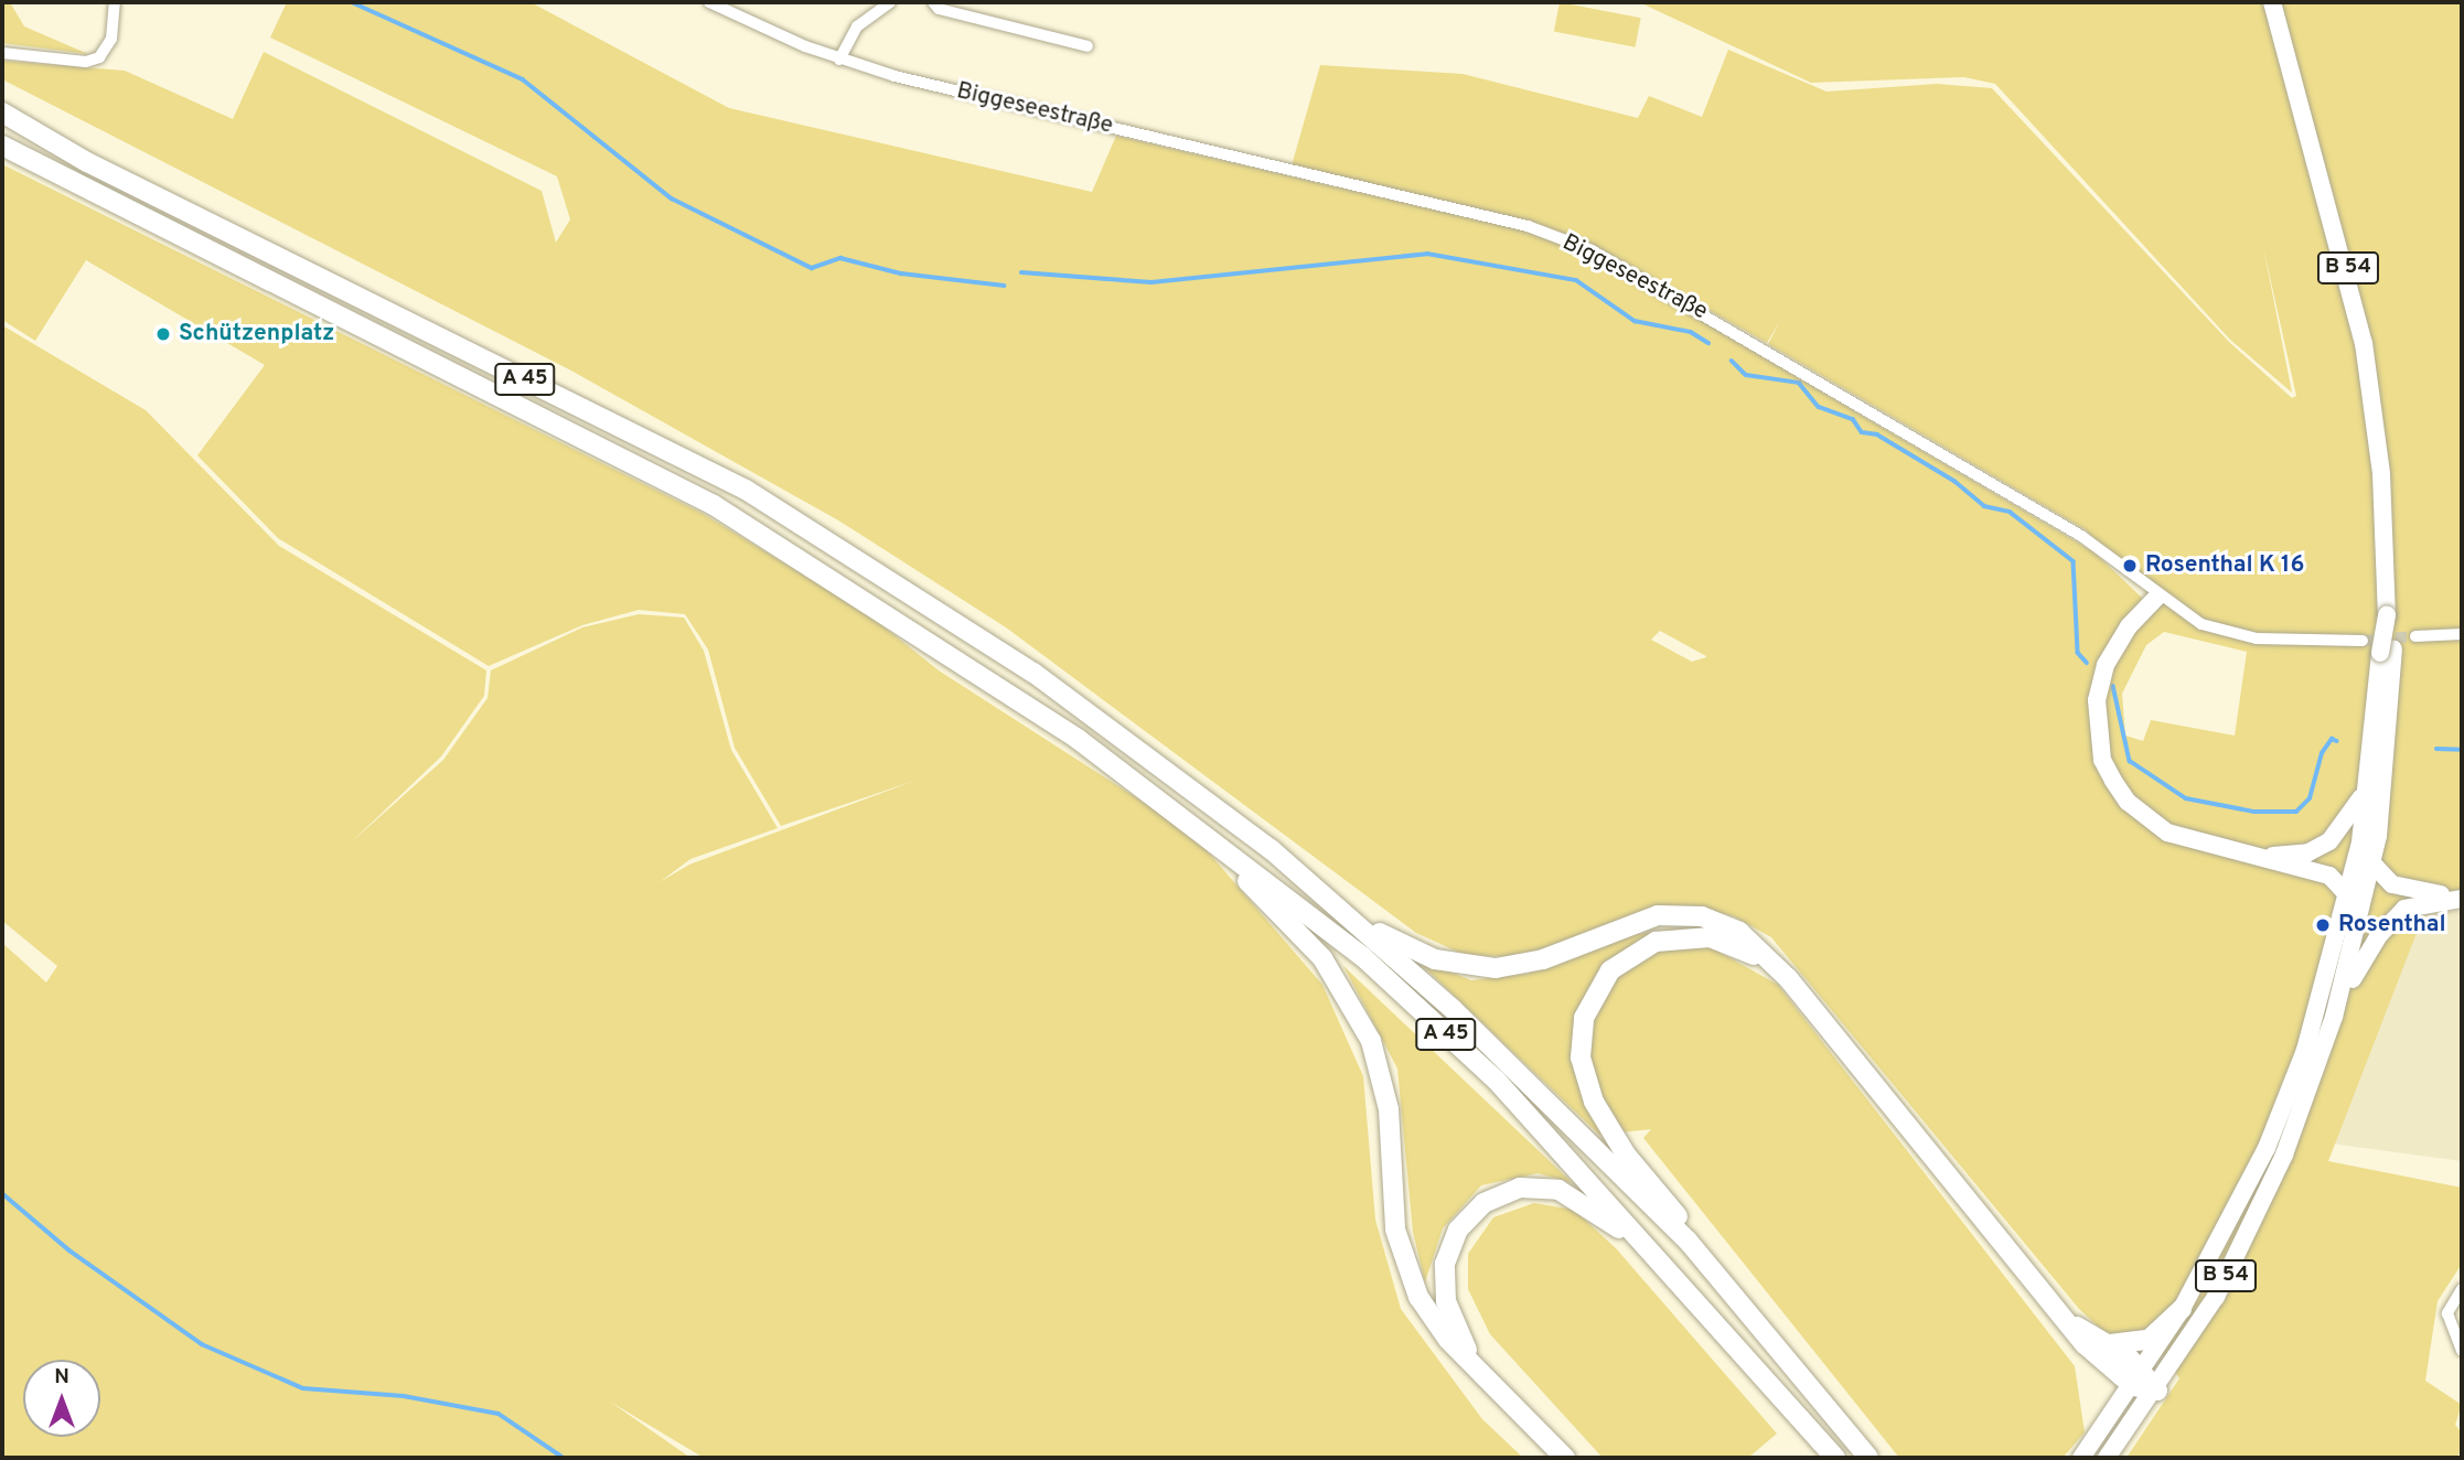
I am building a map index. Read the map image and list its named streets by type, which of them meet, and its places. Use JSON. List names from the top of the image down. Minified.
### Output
{"streets":{"highway":["A 45"],"main road":["B 54"],"street":["Biggeseestraße"]},"places":["Schützenplatz","Rosenthal K 16","Rosenthal"],"north":"top"}
